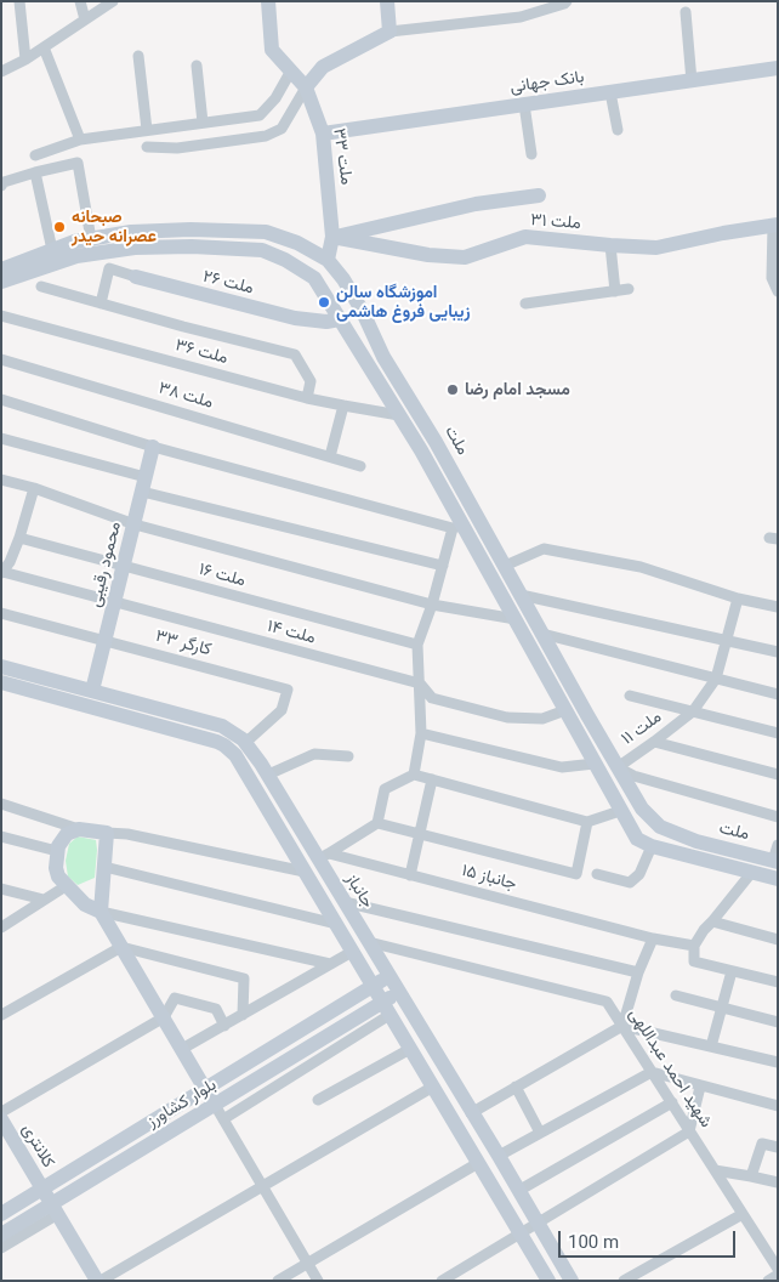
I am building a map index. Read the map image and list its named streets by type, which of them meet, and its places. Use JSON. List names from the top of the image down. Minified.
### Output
{"streets":{"main road":["بانک جهانی","ملت ۳۳","ملت ۳۱","ملت ۲۶","ملت","محمود رقیبی","جانباز","بلوار کشاورز","کلانتری"],"street":["ملت ۳۶","ملت ۳۸","ملت ۱۶","ملت ۱۴","کارگر ۳۳","ملت ۱۱","جانباز ۱۵","شهید احمد عبداللهی"]},"crossings":[["بانک جهانی","ملت ۳۳"],["ملت ۳۳","ملت ۳۱"],["ملت ۳۳","ملت"],["ملت ۲۶","ملت"],["ملت ۳۶","ملت"],["ملت","ملت ۱۴"],["ملت","ملت ۱۱"],["محمود رقیبی","ملت ۱۶"],["محمود رقیبی","ملت ۱۴"],["محمود رقیبی","کارگر ۳۳"],["محمود رقیبی","جانباز"],["کارگر ۳۳","جانباز"],["جانباز ۱۵","جانباز"],["جانباز","شهید احمد عبداللهی"],["جانباز","بلوار کشاورز"],["بلوار کشاورز","کلانتری"]],"places":["صبحانه عصرانه حیدر","اموزشگاه سالن زیبایی فروغ هاشمی","مسجد امام رضا"],"scale_bar":"100 m"}
